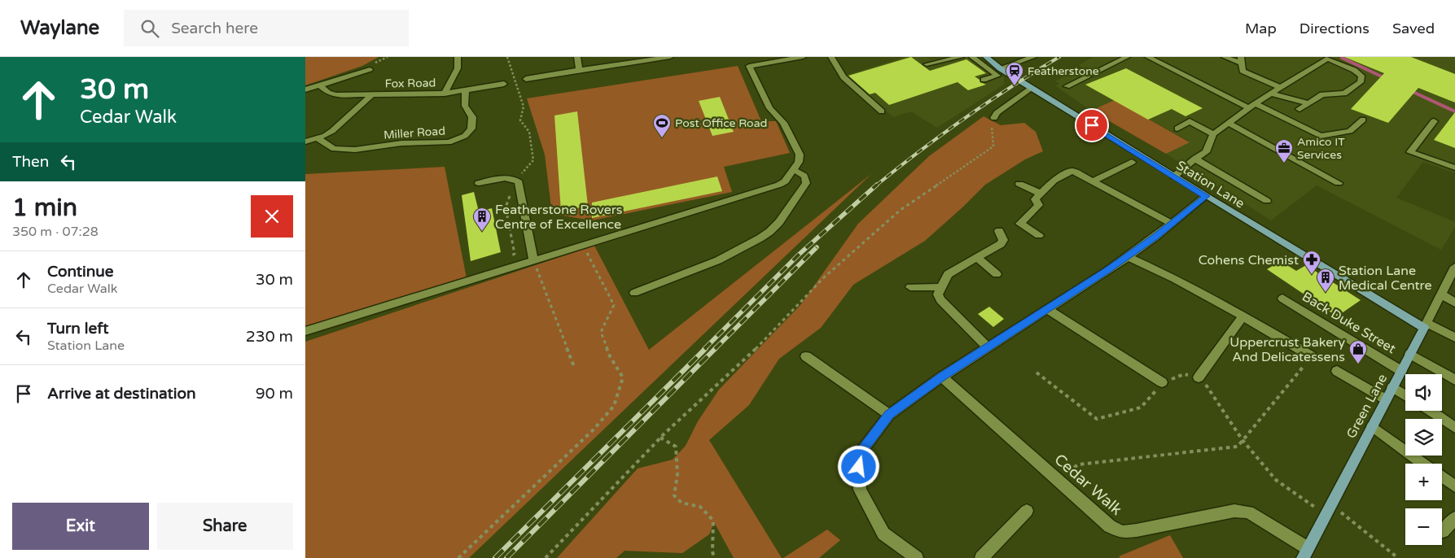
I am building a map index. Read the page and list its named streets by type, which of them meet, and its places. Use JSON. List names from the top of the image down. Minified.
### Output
{"streets":{"main road":["Station Lane","Green Lane"],"street":["Fox Road","Miller Road","Back Duke Street","Cedar Walk"]},"crossings":[["Fox Road","Miller Road"],["Station Lane","Green Lane"],["Back Duke Street","Green Lane"],["Green Lane","Cedar Walk"]],"places":{"station":["Featherstone"],"sports":["Post Office Road"],"office":["Amico IT Services"],"building":["Featherstone Rovers Centre of Excellence","Station Lane Medical Centre"],"pharmacy":["Cohens Chemist"],"shop":["Uppercrust Bakery And Delicatessens"]},"page":{"header":"Waylane","search":"Search here","nav":["Map","Directions","Saved"],"turn":["30 m","Cedar Walk"],"then":"Then","heading":["1 min","350 m · 07:28"],"list":[{"name":"Continue","note":"Cedar Walk","value":"30 m"},{"name":"Turn left","note":"Station Lane","value":"230 m"},{"name":"Arrive at destination","value":"90 m"}],"map_buttons":["+","−"],"buttons":["Exit","Share"]}}
